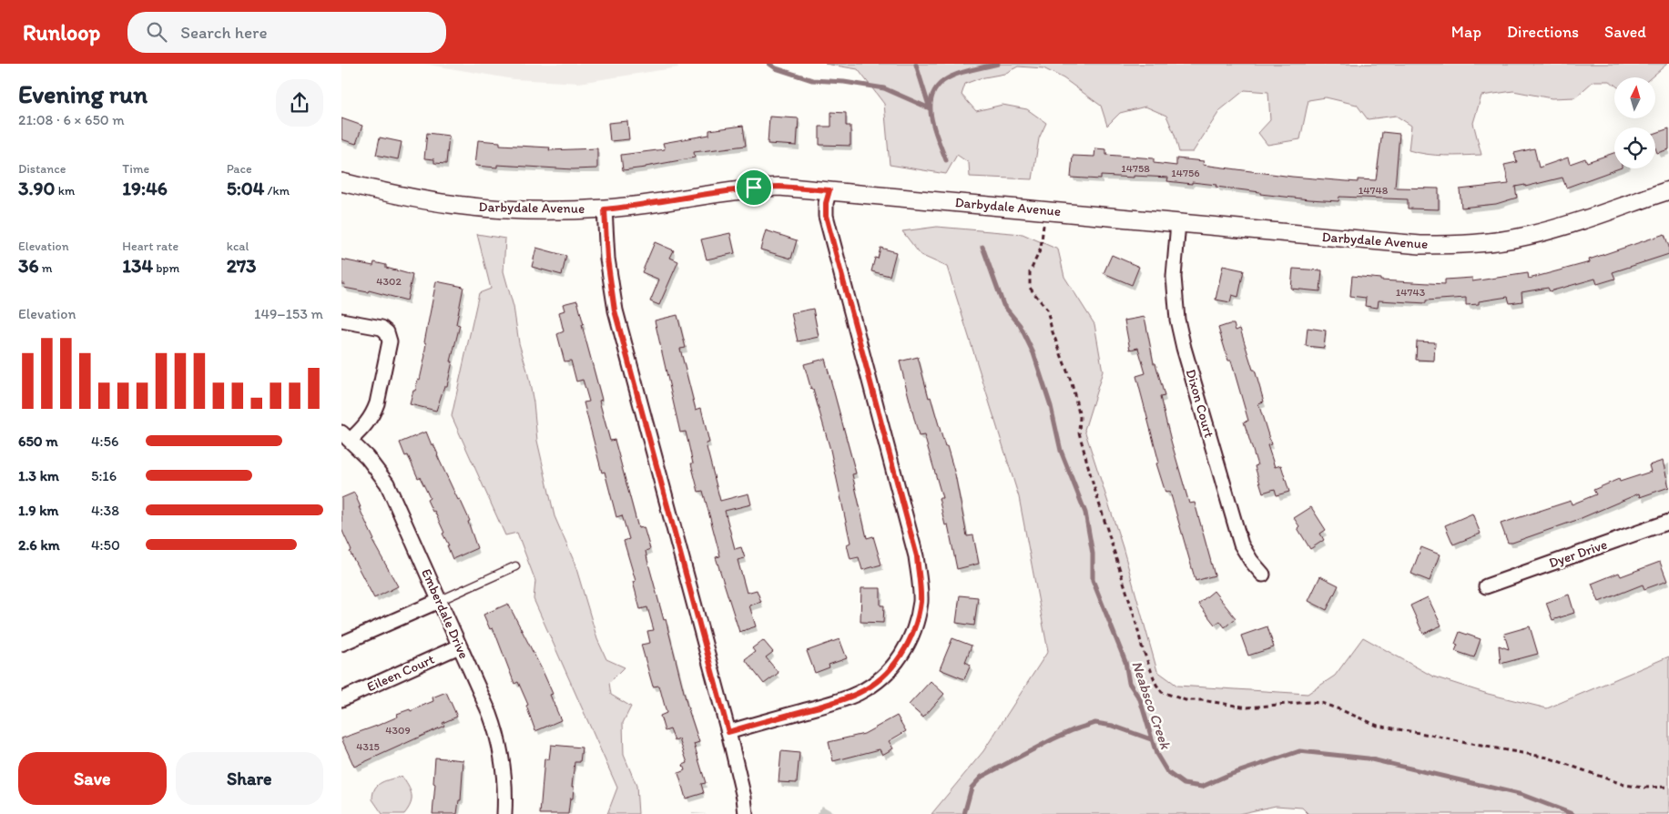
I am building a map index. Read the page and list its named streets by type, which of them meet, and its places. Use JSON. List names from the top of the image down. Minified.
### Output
{"streets":{"street":["Darbydale Avenue","Dixon Court","Dyer Drive","Emberdale Drive","Eileen Court"]},"crossings":[["Darbydale Avenue","Dixon Court"],["Emberdale Drive","Eileen Court"]],"water":["Neabsco Creek"],"house_numbers":["14758","14756","14748","4302","14743","4309","4315"],"north":"top","page":{"header":"Runloop","search":"Search here","nav":["Map","Directions","Saved"],"heading":["Evening run","21:08 · 6 × 650 m"],"stats":[["Distance","3.90 km"],["Time","19:46"],["Pace","5:04 /km"],["Elevation","36 m"],["Heart rate","134 bpm"],["kcal","273"]],"chart":["Elevation","149–153 m"],"list":[{"name":"650 m","note":"4:56"},{"name":"1.3 km","note":"5:16"},{"name":"1.9 km","note":"4:38"},{"name":"2.6 km","note":"4:50"}],"buttons":["Save","Share"]}}
